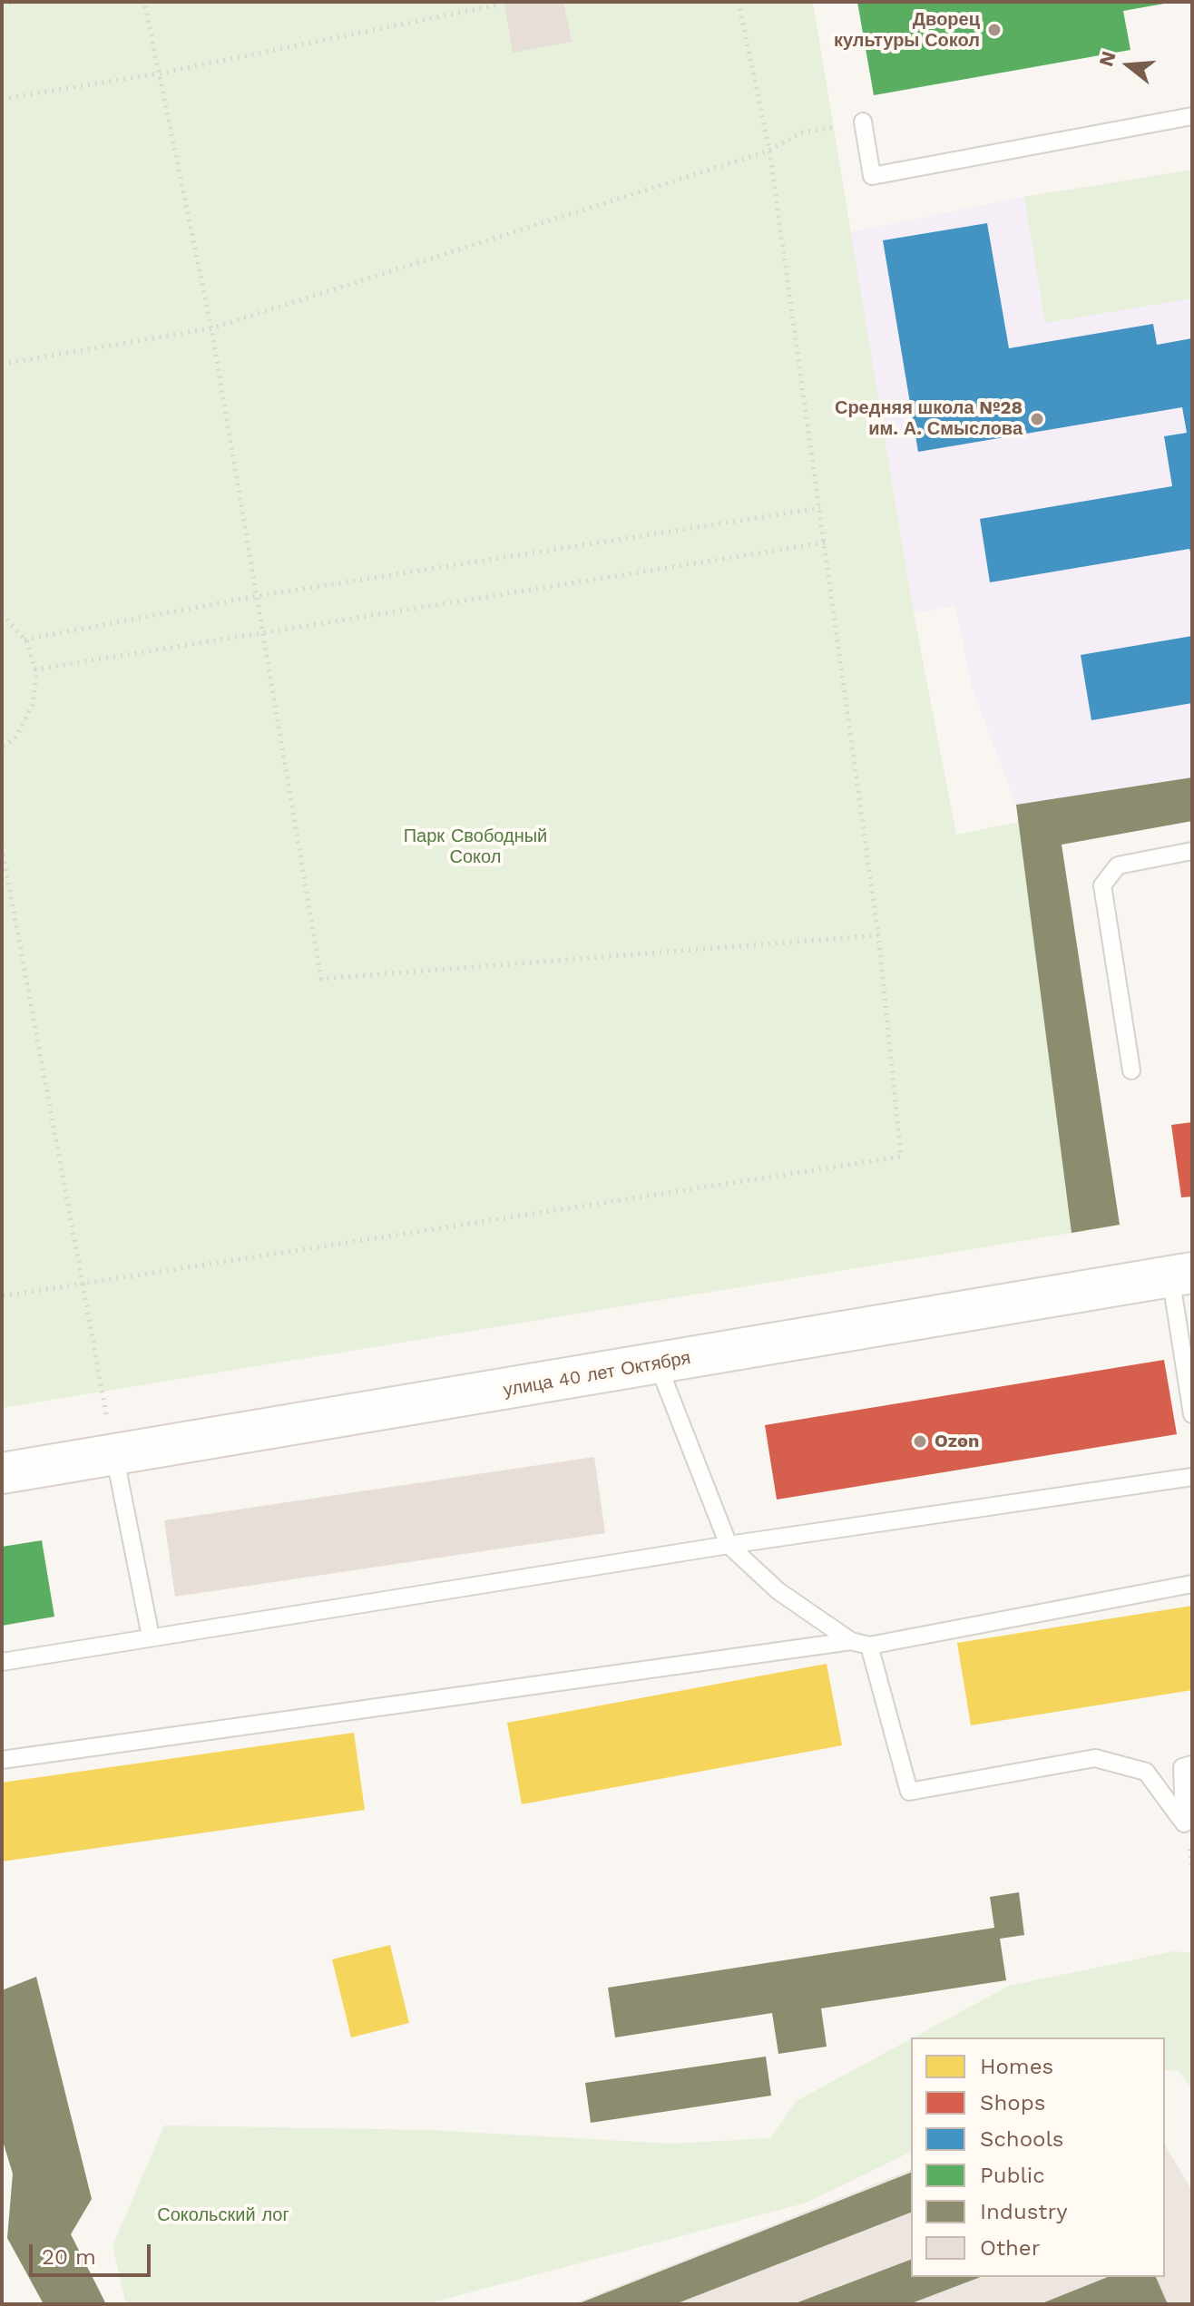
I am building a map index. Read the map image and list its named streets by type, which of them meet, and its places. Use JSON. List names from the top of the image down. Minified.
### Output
{"streets":{"street":["улица 40 лет Октября"]},"parks":["Парк Свободный Сокол","Сокольский лог"],"places":["Дворец культуры Сокол","Средняя школа №28 им. А. Смыслова","Ozon"],"legend":["Homes","Shops","Schools","Public","Industry","Other"],"scale_bar":"20 m","north":"left"}
